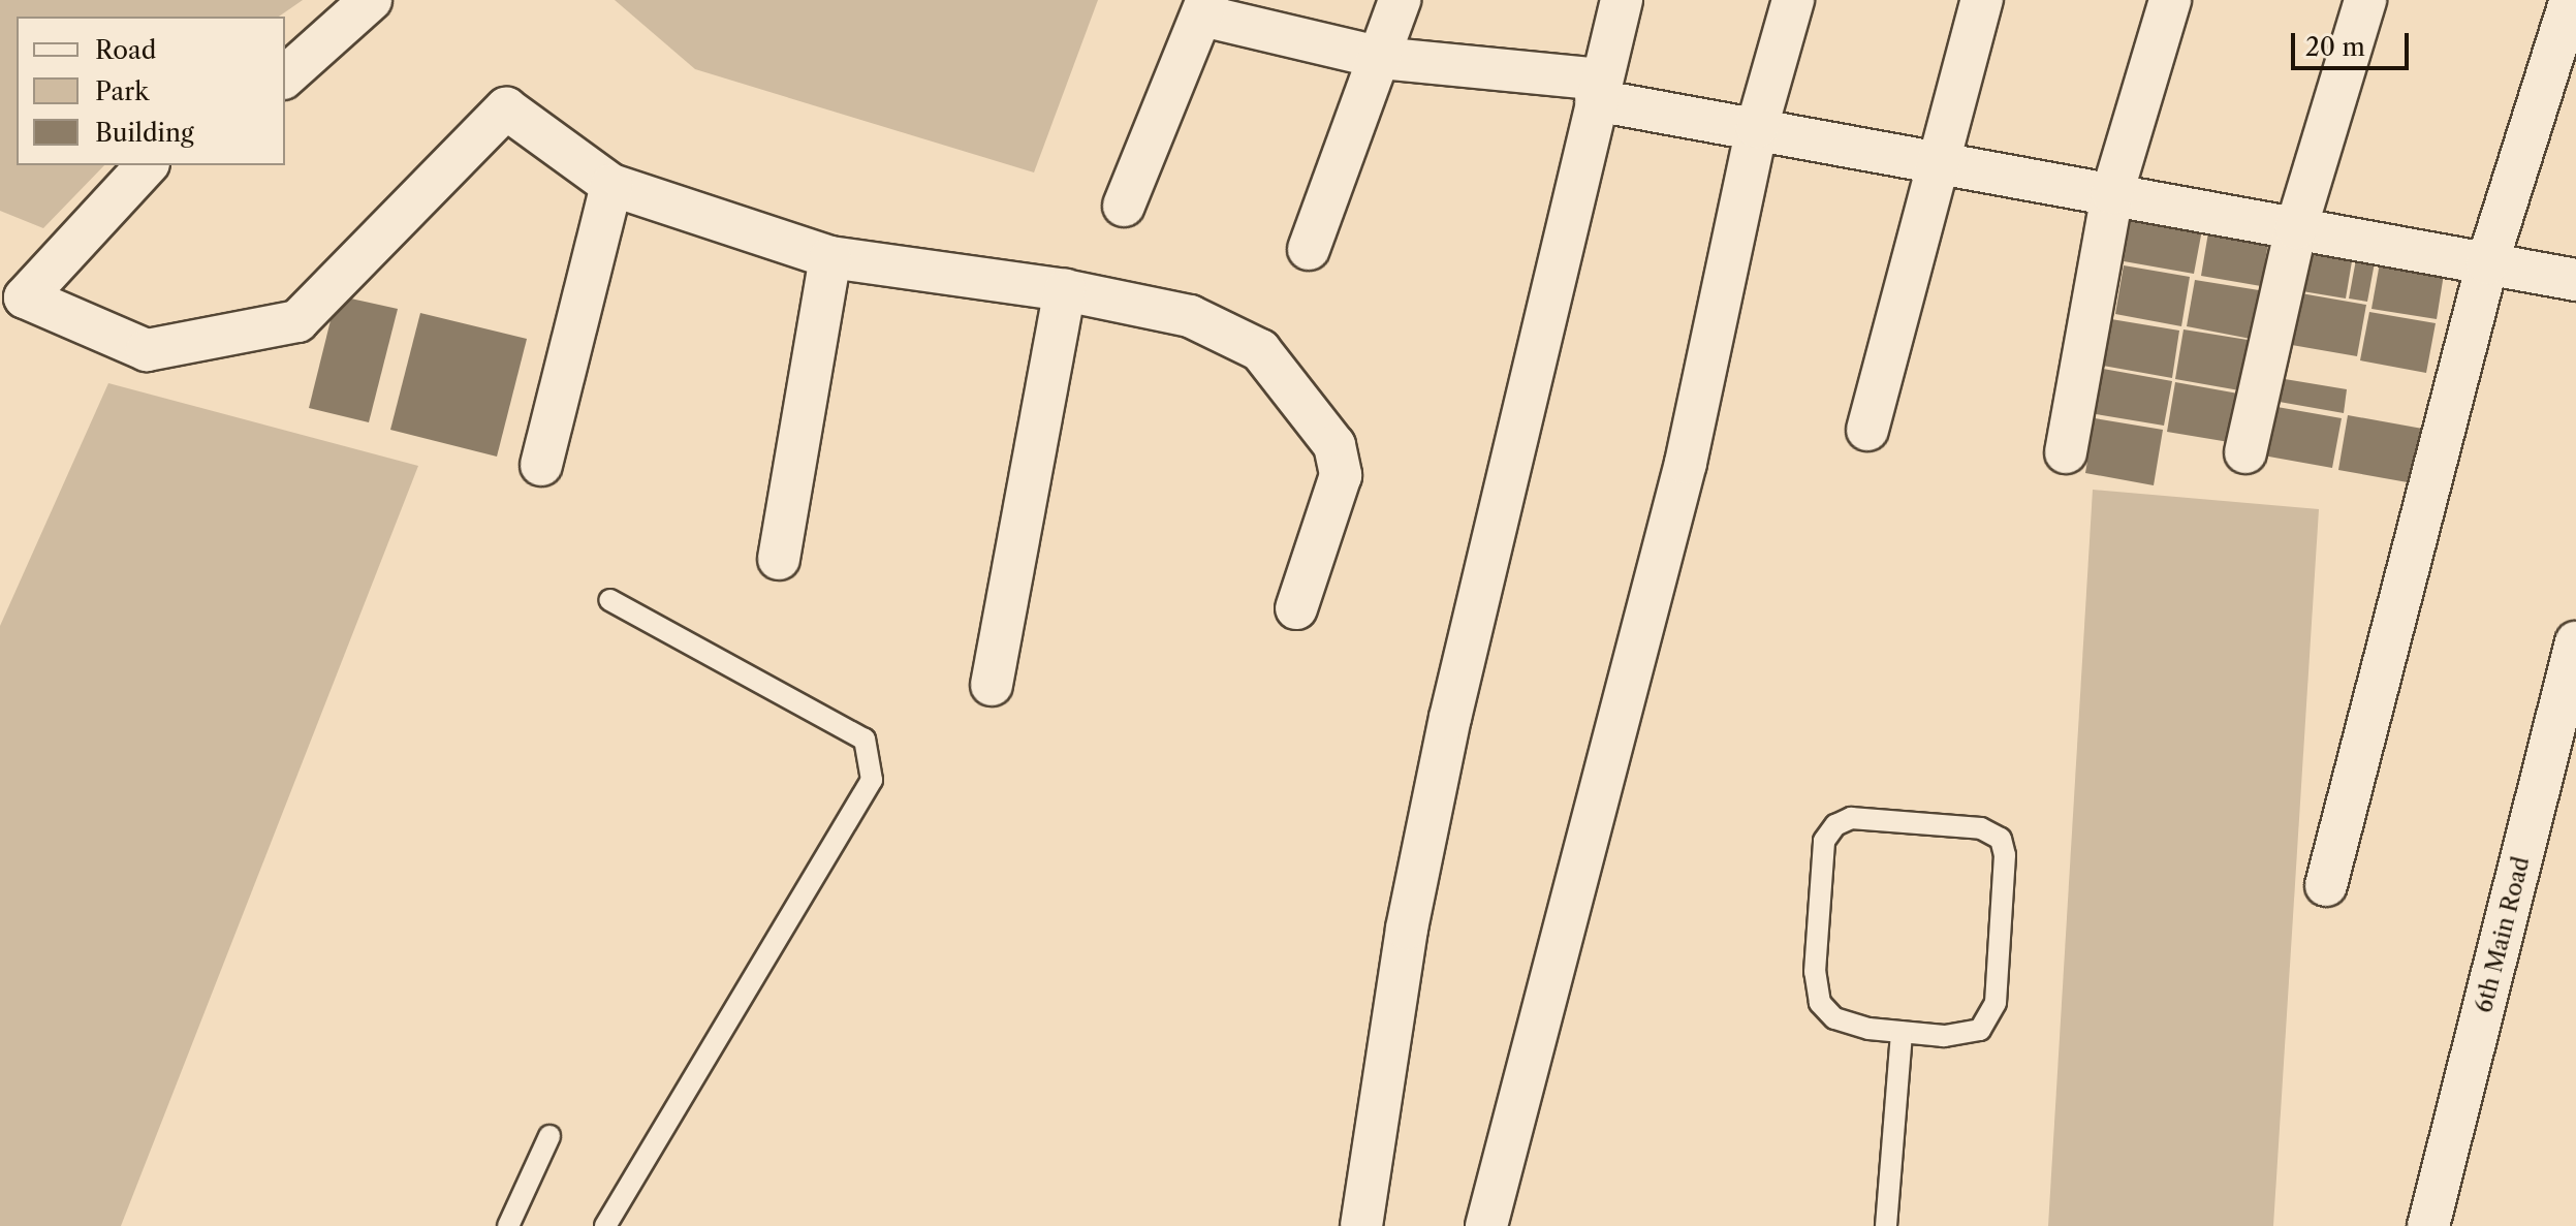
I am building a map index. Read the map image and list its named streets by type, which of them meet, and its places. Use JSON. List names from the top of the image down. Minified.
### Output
{"streets":{"street":["6th Main Road"]},"legend":["Road","Park","Building"],"scale_bar":"20 m"}
